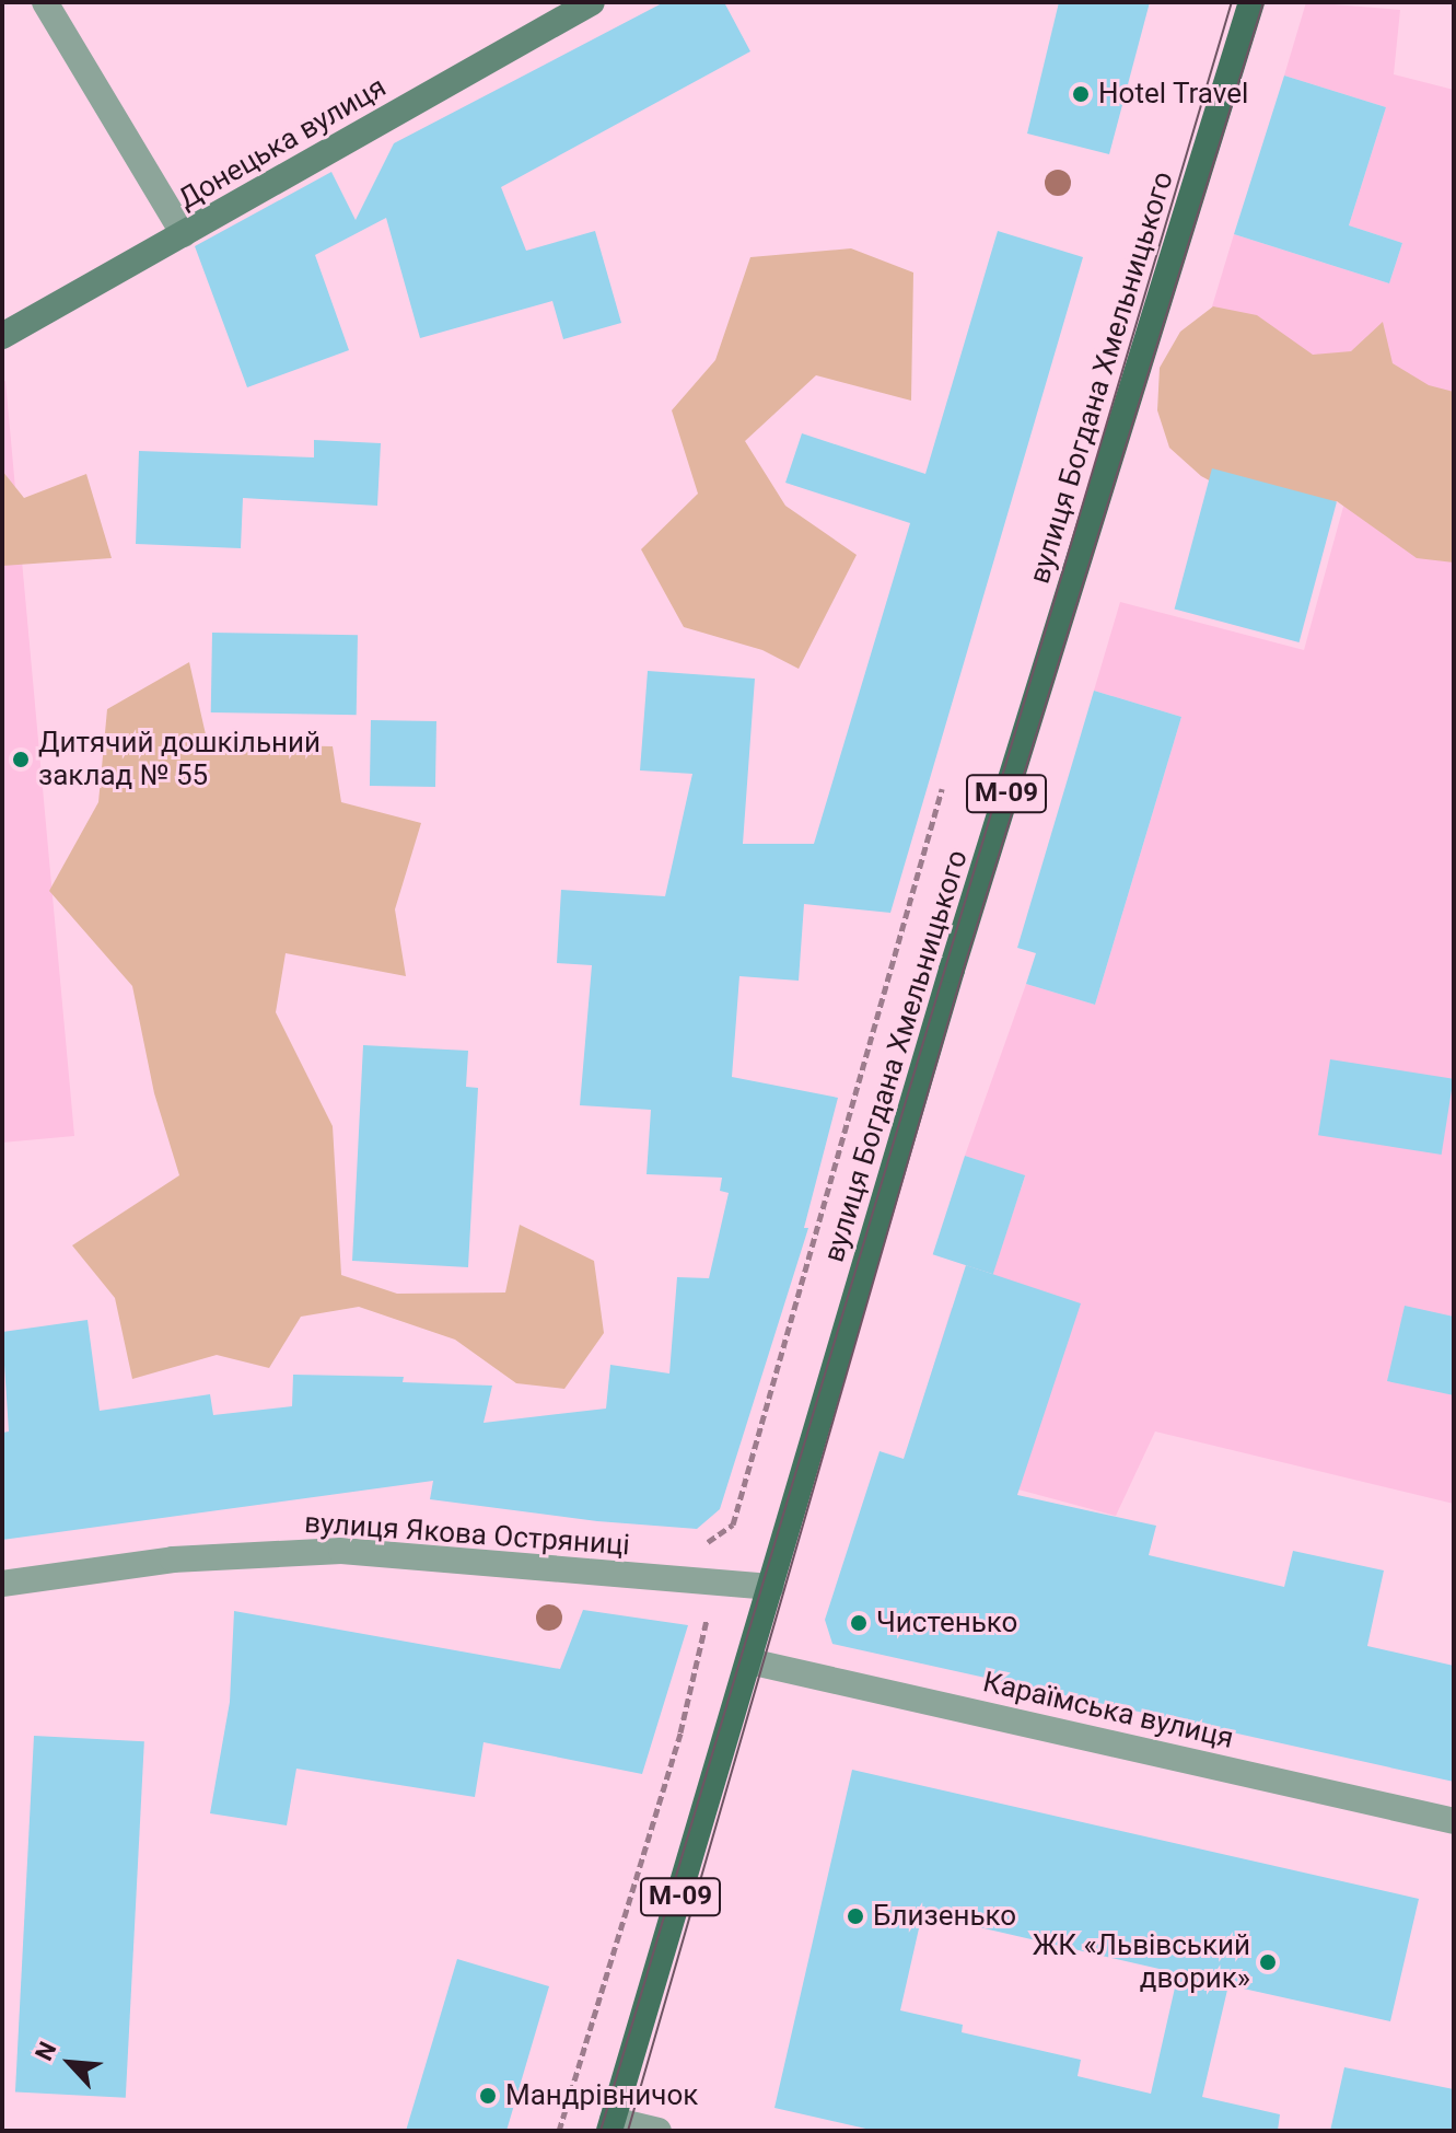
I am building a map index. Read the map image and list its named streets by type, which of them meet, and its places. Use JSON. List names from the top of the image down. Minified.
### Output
{"streets":{"main road":["вулиця Богдана Хмельницького","М-09"],"street":["Донецька вулиця","вулиця Якова Остряниці","Караїмська вулиця"]},"crossings":[["вулиця Богдана Хмельницького","вулиця Якова Остряниці"],["вулиця Богдана Хмельницького","Караїмська вулиця"]],"places":["Hotel Travel","Дитячий дошкільний заклад № 55","Чистенько","Близенько","ЖК «Львівський дворик»","Мандрівничок"],"north":"top left"}
